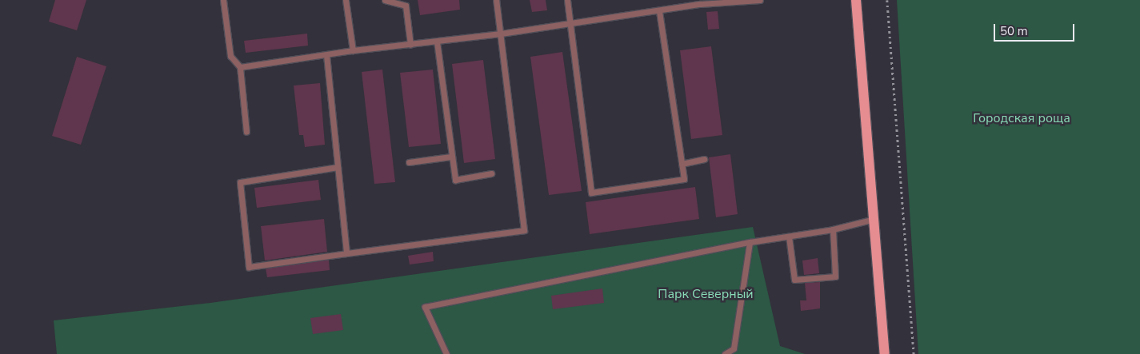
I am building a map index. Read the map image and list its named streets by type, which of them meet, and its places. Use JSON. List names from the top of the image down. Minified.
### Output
{"parks":["Городская роща","Парк Северный"],"scale_bar":"50 m"}
